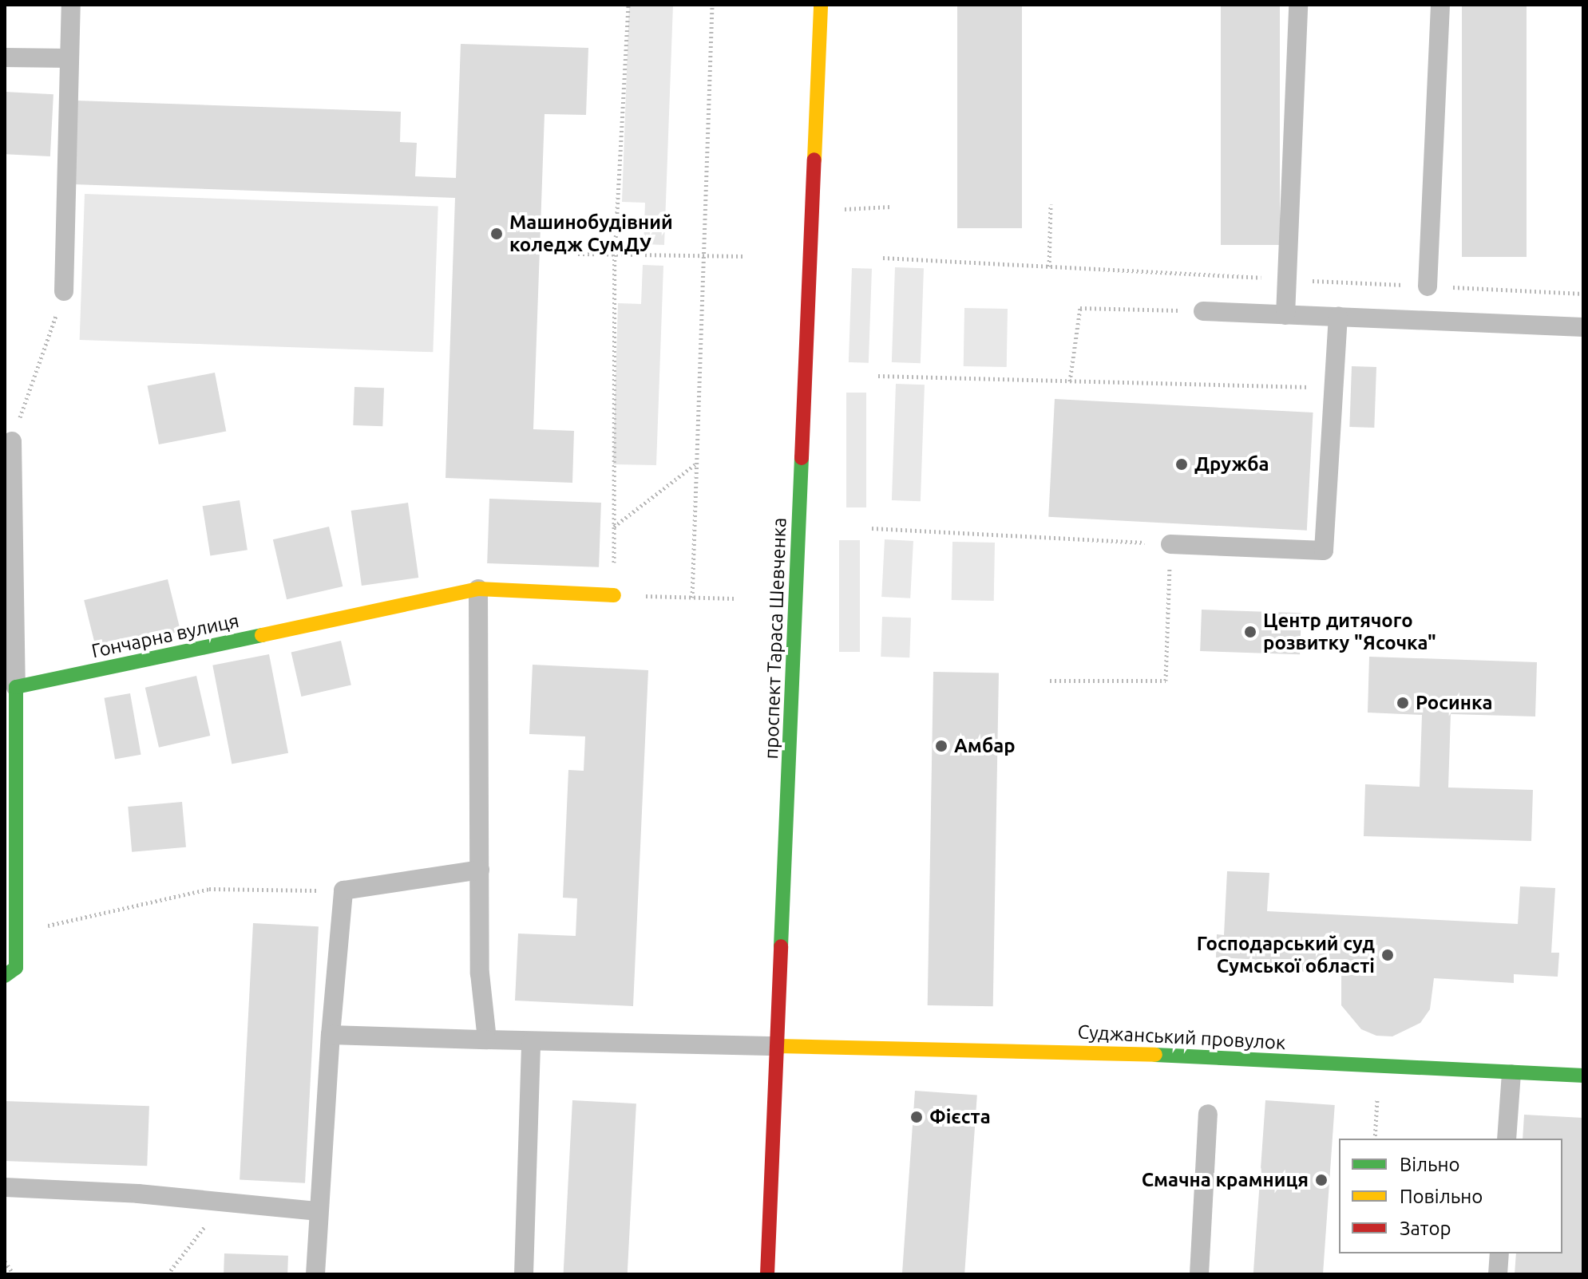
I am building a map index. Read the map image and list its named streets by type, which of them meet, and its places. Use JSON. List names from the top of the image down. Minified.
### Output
{"streets":{"street":["Гончарна вулиця","проспект Тараса Шевченка","Суджанський провулок"]},"crossings":[["проспект Тараса Шевченка","Суджанський провулок"]],"places":["Машинобудівний коледж СумДУ","Дружба","Центр дитячого розвитку \"Ясочка\"","Росинка","Амбар","Господарський суд Сумської області","Фієста","Смачна крамниця"],"legend":["Вільно","Повільно","Затор"]}
